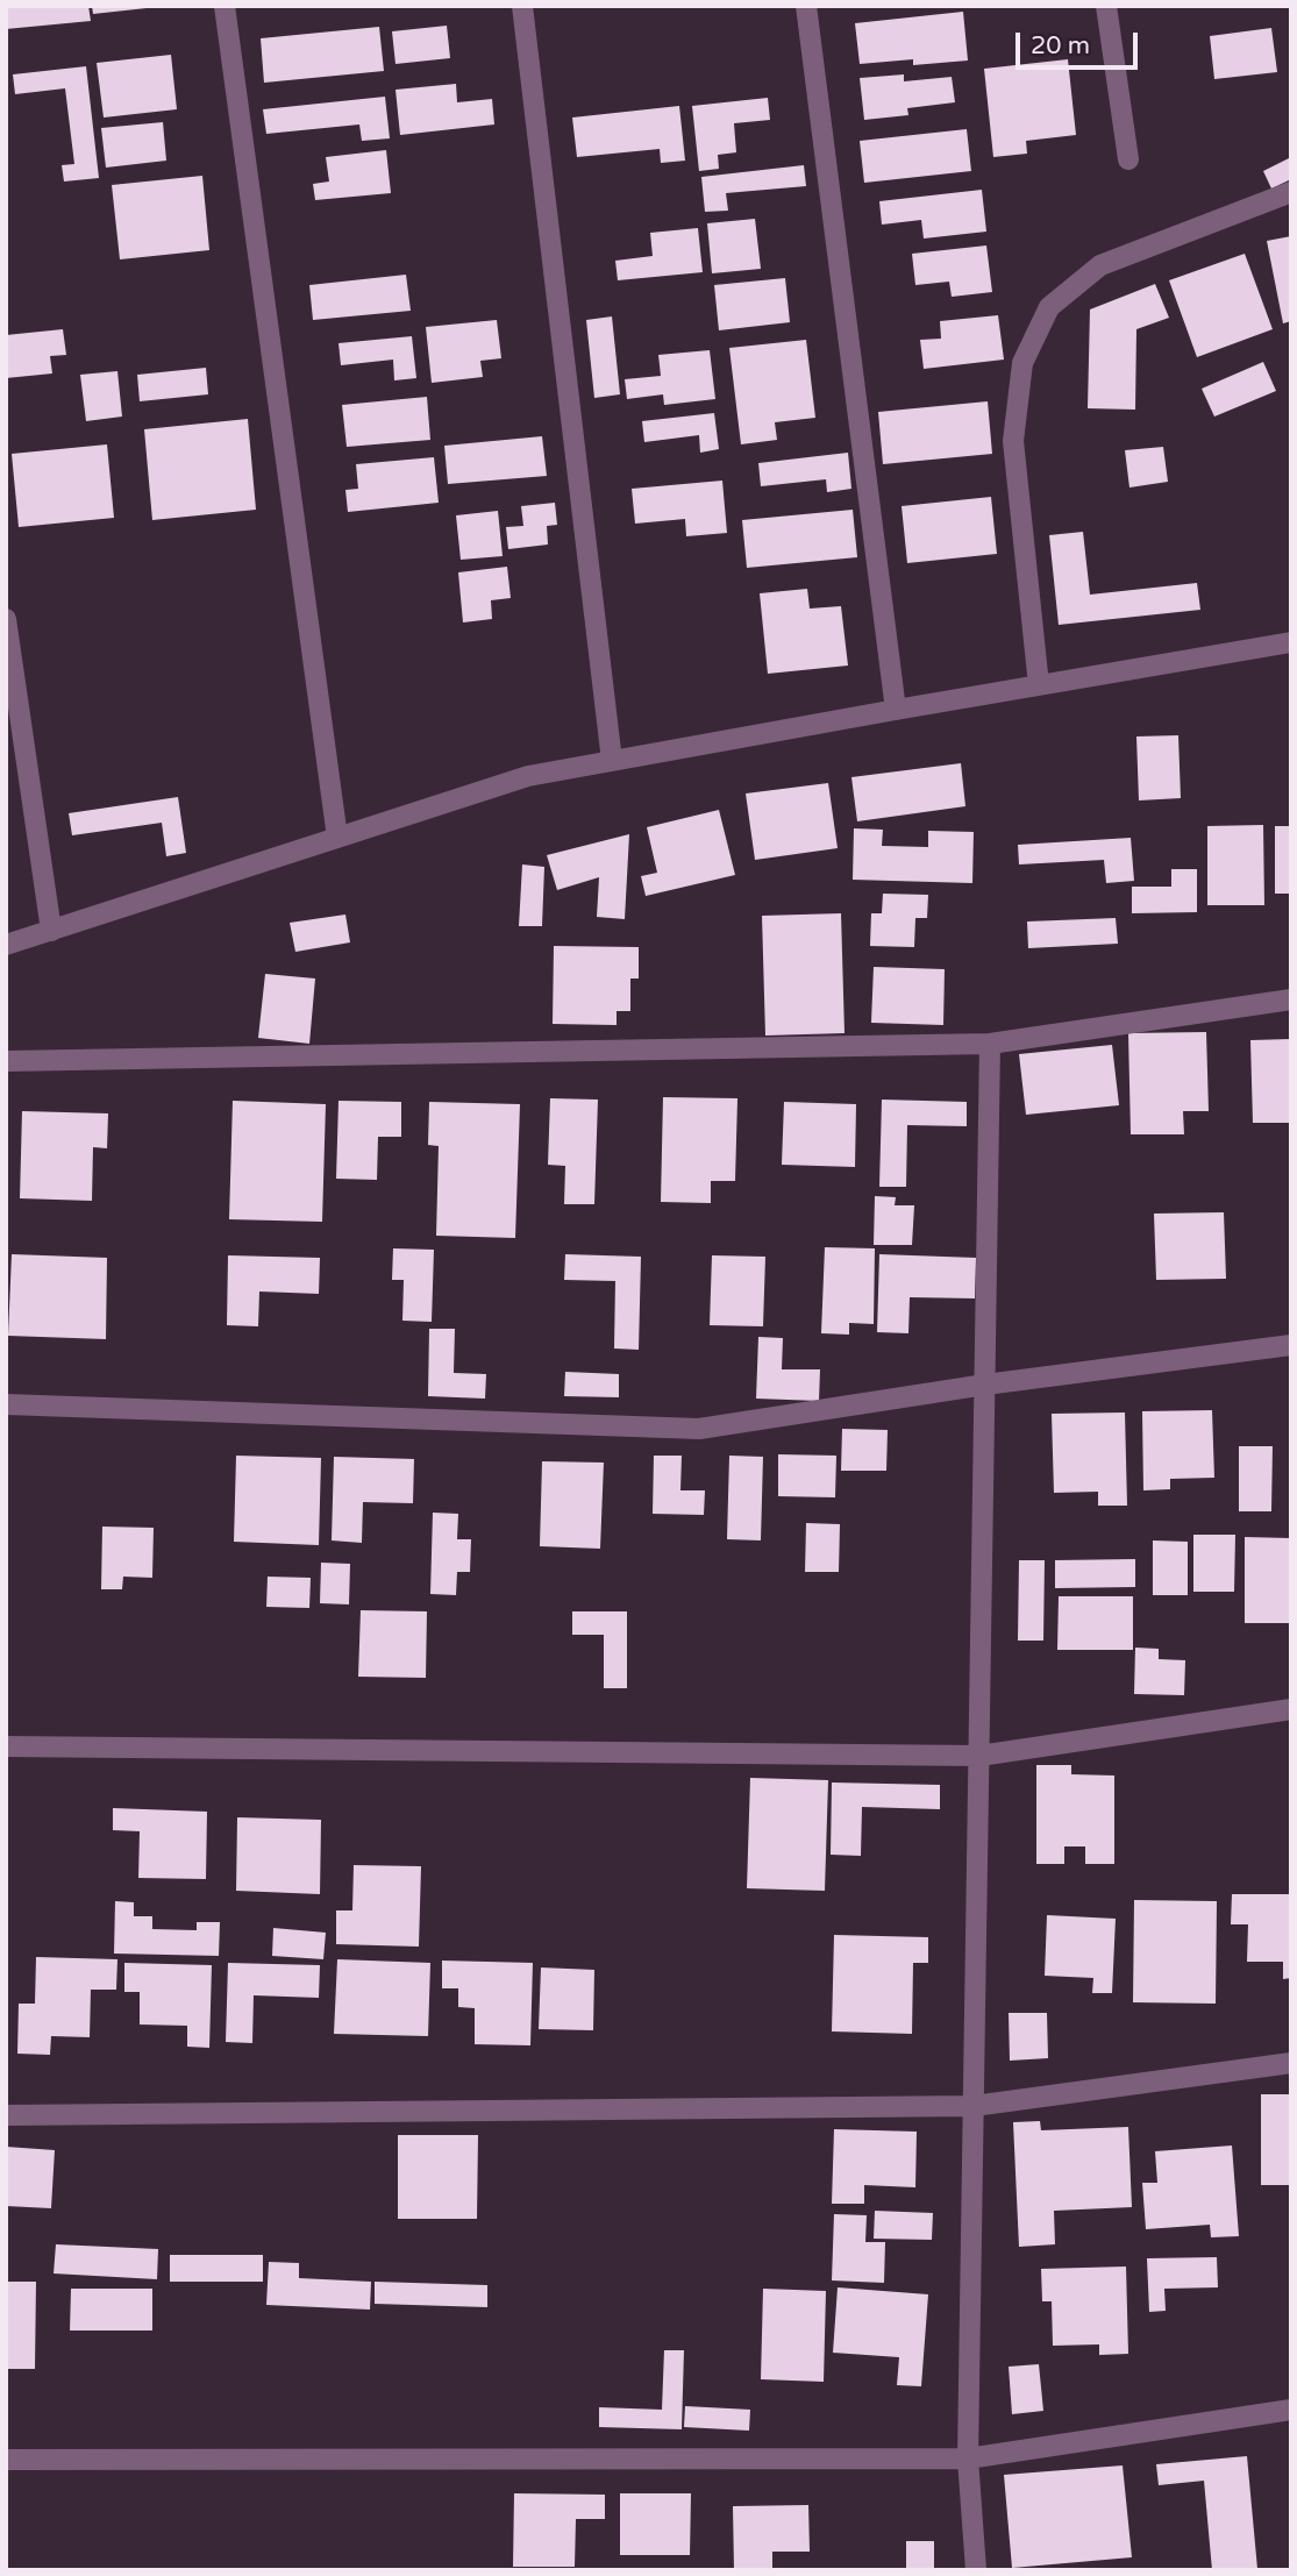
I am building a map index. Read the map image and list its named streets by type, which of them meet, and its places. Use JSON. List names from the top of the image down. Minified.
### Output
{"scale_bar":"20 m"}
